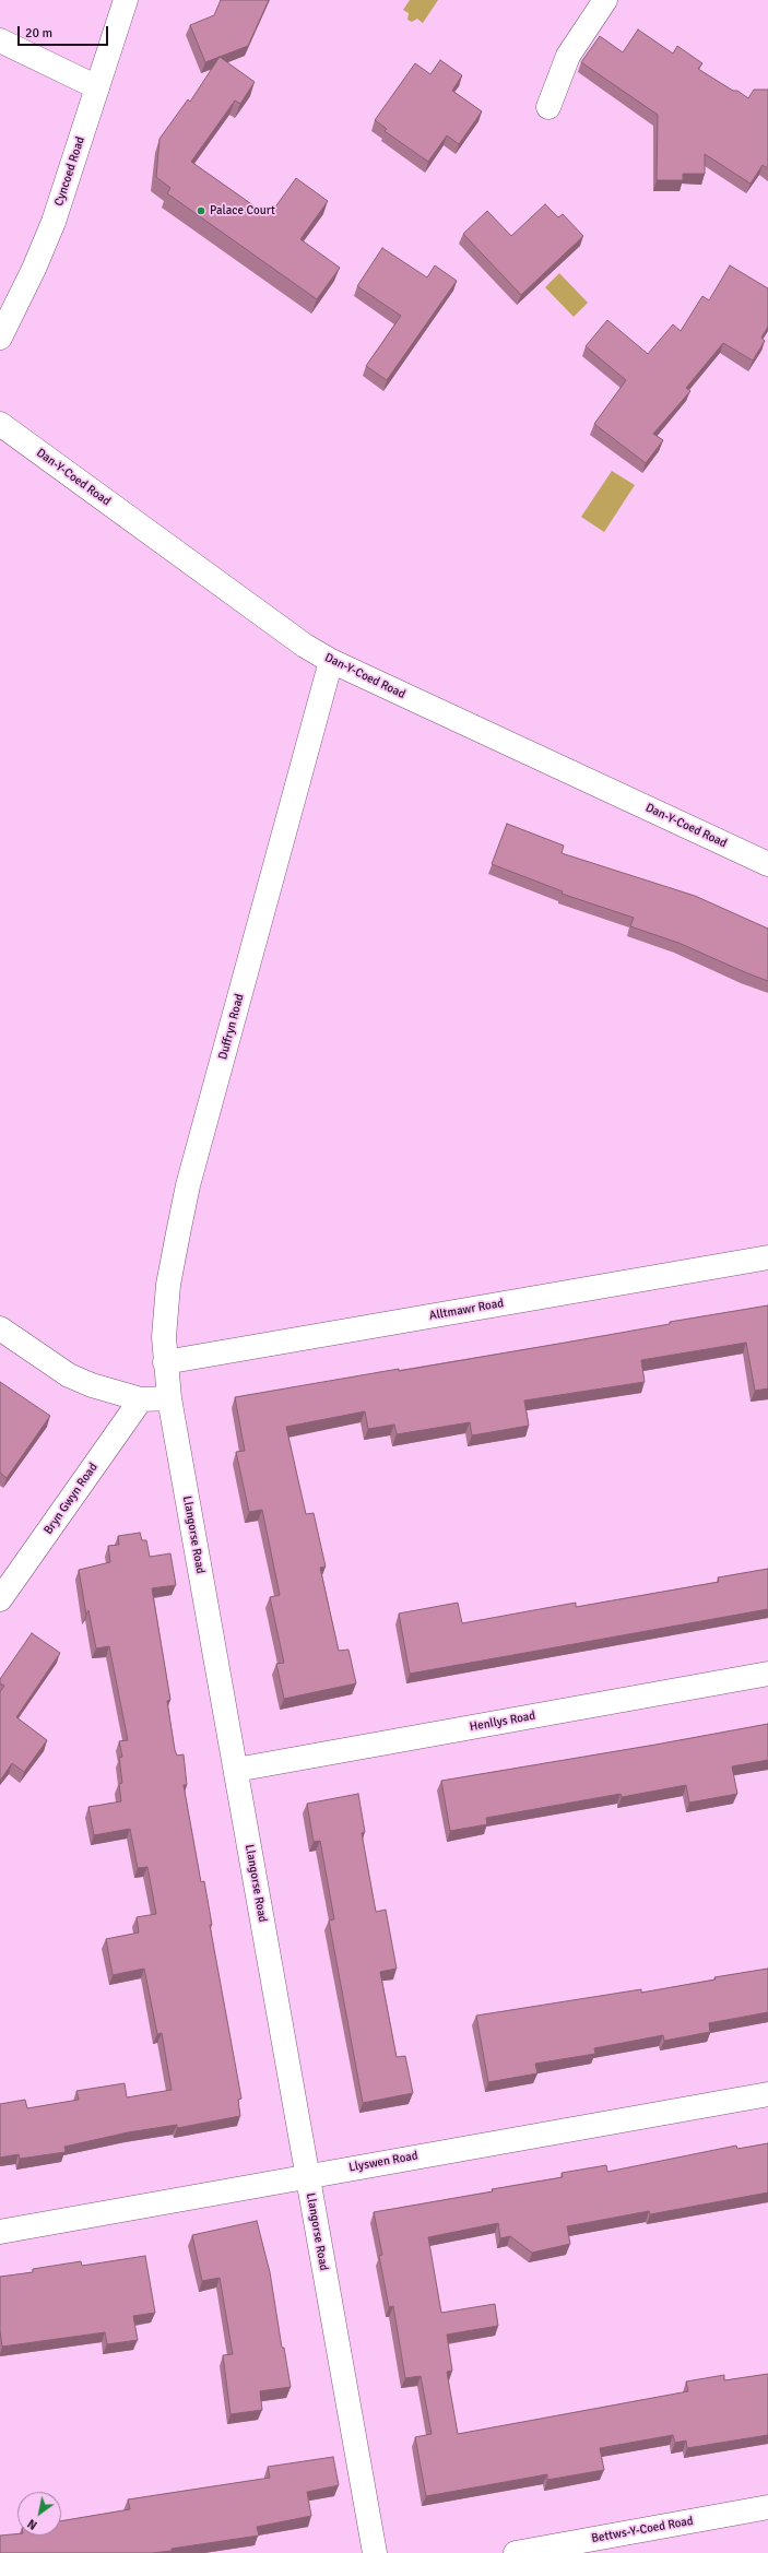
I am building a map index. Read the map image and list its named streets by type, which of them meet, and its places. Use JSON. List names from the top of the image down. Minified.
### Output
{"streets":{"street":["Cyncoed Road","Dan-Y-Coed Road","Duffryn Road","Alltmawr Road","Bryn Gwyn Road","Llangorse Road","Henllys Road","Llyswen Road","Bettws-Y-Coed Road"]},"crossings":[["Dan-Y-Coed Road","Duffryn Road"],["Duffryn Road","Alltmawr Road"],["Duffryn Road","Llangorse Road"],["Llangorse Road","Henllys Road"],["Llangorse Road","Llyswen Road"]],"places":["Palace Court"],"scale_bar":"20 m","north":"bottom left"}
